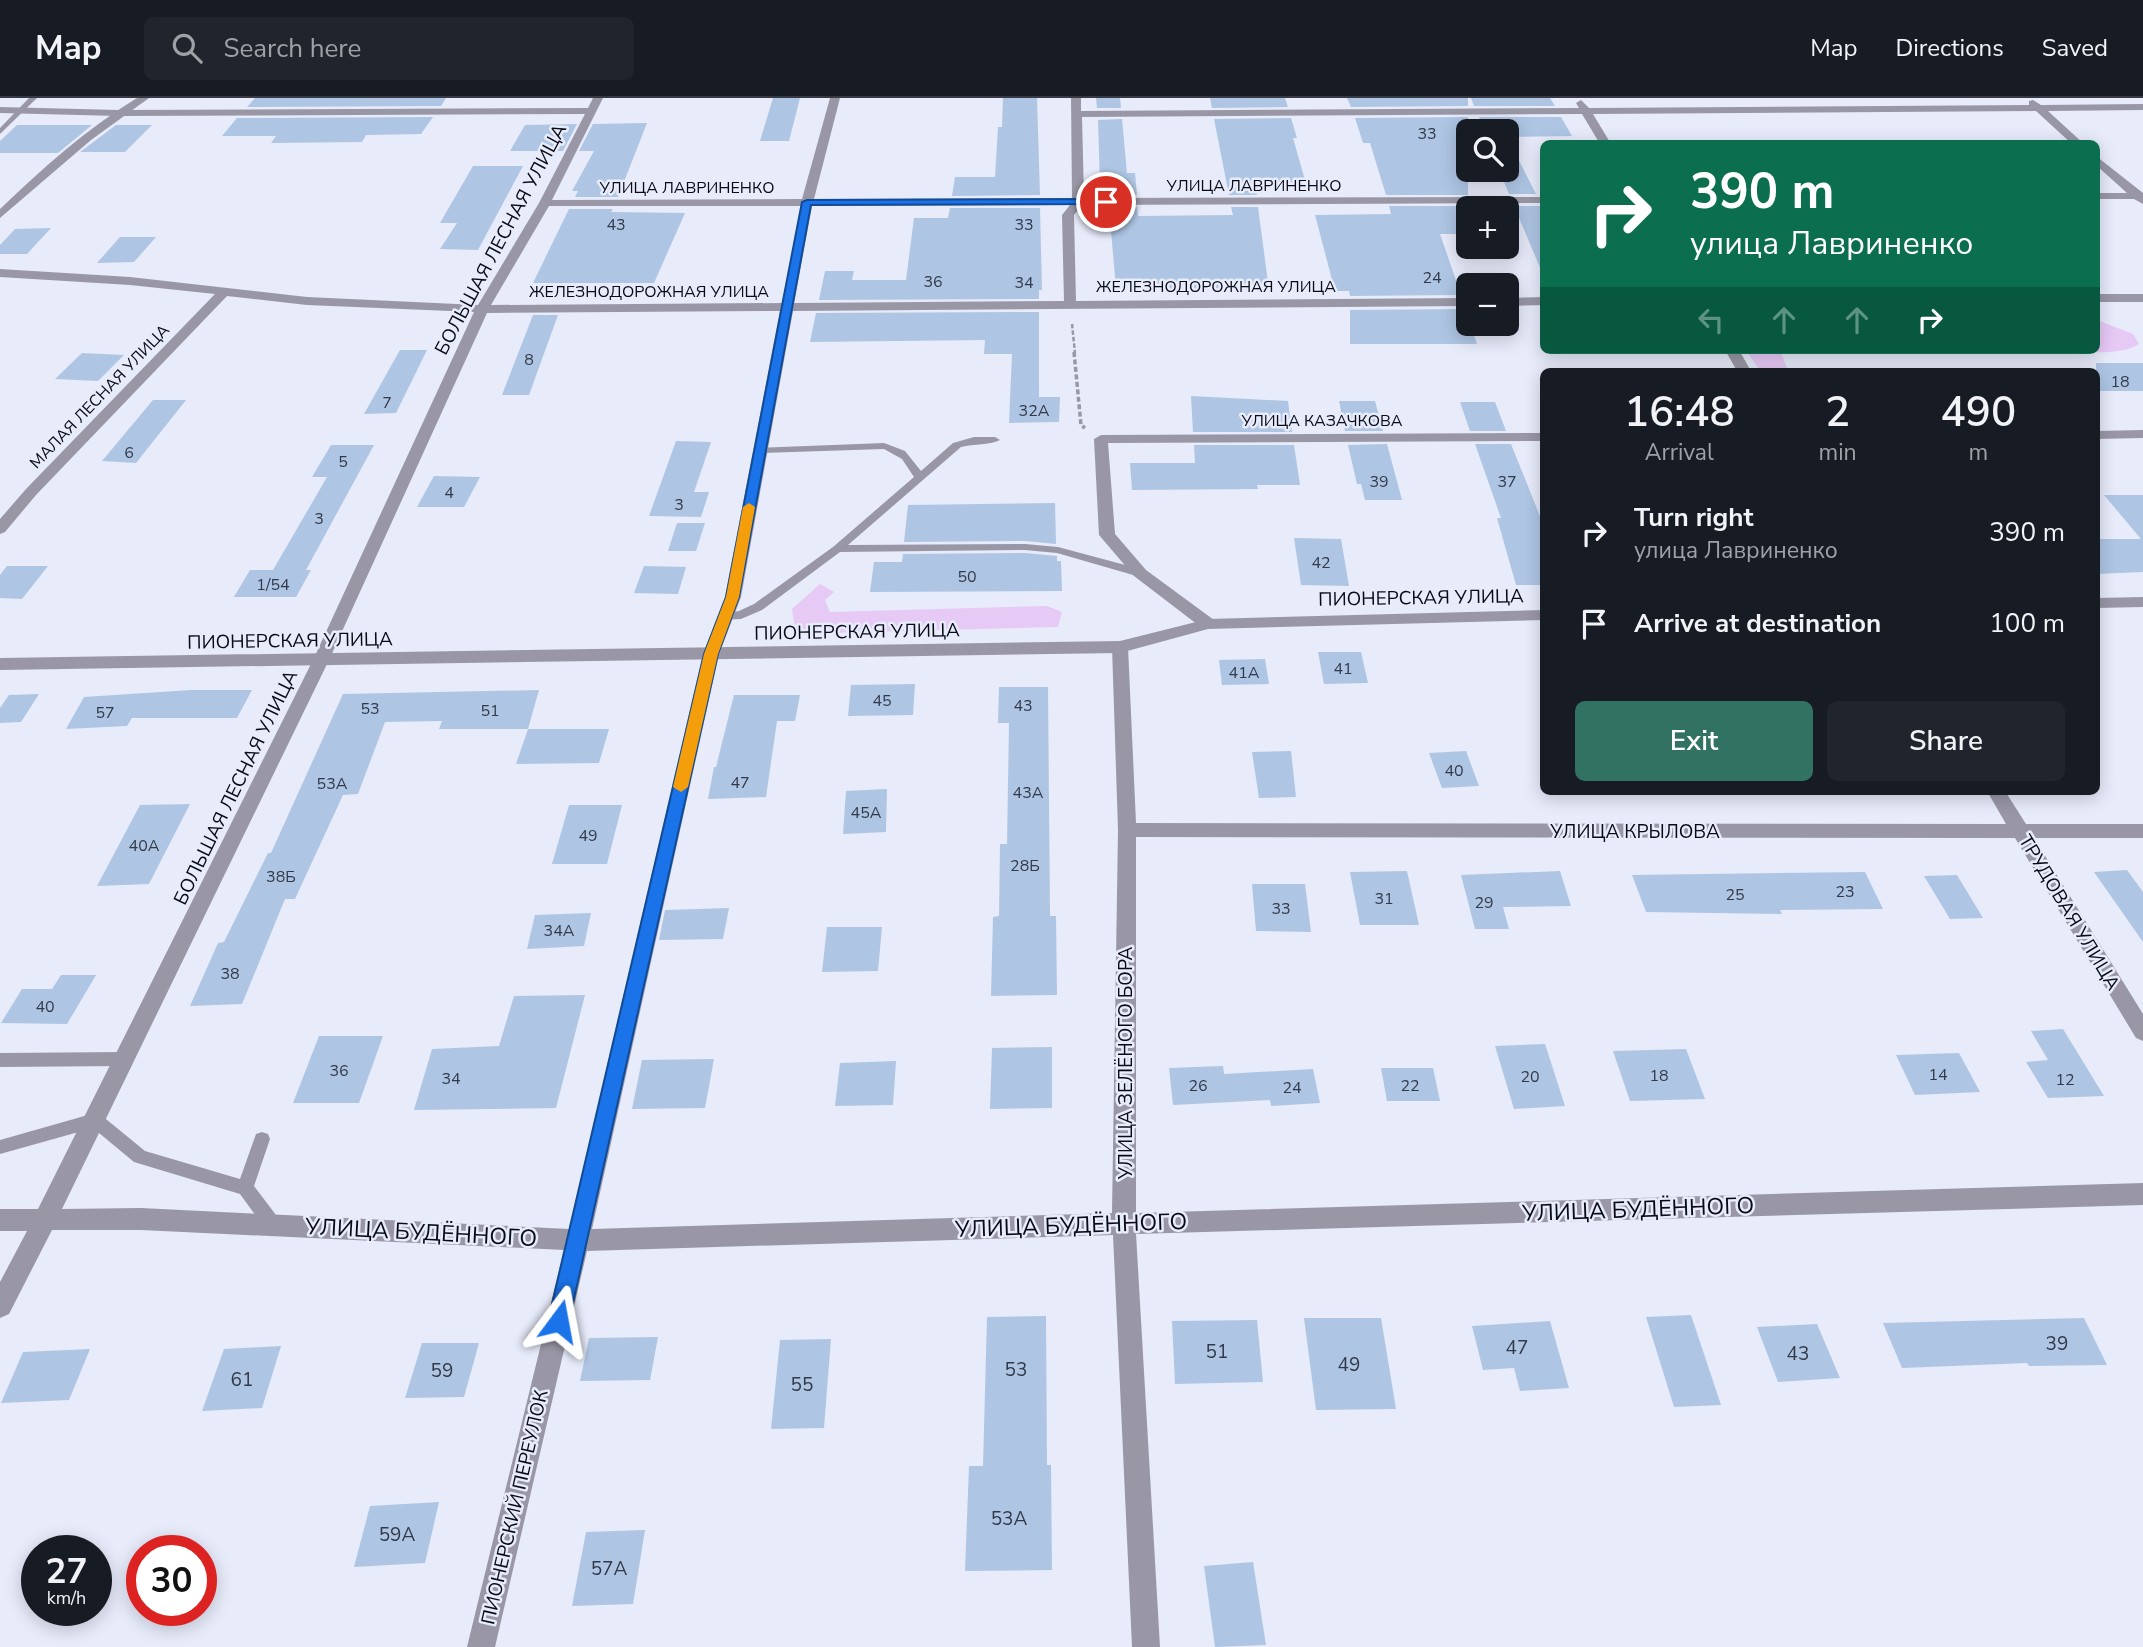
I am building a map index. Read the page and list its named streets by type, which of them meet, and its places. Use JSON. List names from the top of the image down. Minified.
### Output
{"streets":{"street":["УЛИЦА ЛАВРИНЕНКО","БОЛЬШАЯ ЛЕСНАЯ УЛИЦА","ЖЕЛЕЗНОДОРОЖНАЯ УЛИЦА","МАЛАЯ ЛЕСНАЯ УЛИЦА","УЛИЦА КАЗАЧКОВА","ПИОНЕРСКАЯ УЛИЦА","УЛИЦА КРЫЛОВА","ТРУДОВАЯ УЛИЦА","УЛИЦА ЗЕЛЁНОГО БОРА","УЛИЦА БУДЁННОГО","ПИОНЕРСКИЙ ПЕРЕУЛОК"]},"crossings":[["УЛИЦА ЛАВРИНЕНКО","БОЛЬШАЯ ЛЕСНАЯ УЛИЦА"],["УЛИЦА ЛАВРИНЕНКО","ПИОНЕРСКИЙ ПЕРЕУЛОК"],["БОЛЬШАЯ ЛЕСНАЯ УЛИЦА","ЖЕЛЕЗНОДОРОЖНАЯ УЛИЦА"],["БОЛЬШАЯ ЛЕСНАЯ УЛИЦА","ПИОНЕРСКАЯ УЛИЦА"],["БОЛЬШАЯ ЛЕСНАЯ УЛИЦА","УЛИЦА БУДЁННОГО"],["ЖЕЛЕЗНОДОРОЖНАЯ УЛИЦА","МАЛАЯ ЛЕСНАЯ УЛИЦА"],["ЖЕЛЕЗНОДОРОЖНАЯ УЛИЦА","ПИОНЕРСКИЙ ПЕРЕУЛОК"],["ПИОНЕРСКАЯ УЛИЦА","УЛИЦА ЗЕЛЁНОГО БОРА"],["ПИОНЕРСКАЯ УЛИЦА","ПИОНЕРСКИЙ ПЕРЕУЛОК"],["УЛИЦА КРЫЛОВА","ТРУДОВАЯ УЛИЦА"],["УЛИЦА КРЫЛОВА","УЛИЦА ЗЕЛЁНОГО БОРА"],["УЛИЦА ЗЕЛЁНОГО БОРА","УЛИЦА БУДЁННОГО"],["УЛИЦА БУДЁННОГО","ПИОНЕРСКИЙ ПЕРЕУЛОК"]],"house_numbers":["33","43","33","24","36","34","8","18","7","32А","6","5","39","37","4","3","3","42","50","1/54","41","41А","45","43","53","51","57","40","47","53А","43А","45А","49","40А","28Б","38Б","23","25","31","29","33","34А","38","40","36","14","18","20","34","12","26","22","24","39","47","51","43","49","53","59","61","55","53А","59А","57А"],"page":{"header":"Map","search":"Search here","nav":["Map","Directions","Saved"],"map_buttons":["+","−"],"turn":["390 m","улица Лавриненко"],"eta":["16:48","Arrival","2","min","490","m"],"list":[{"name":"Turn right","note":"улица Лавриненко","value":"390 m"},{"name":"Arrive at destination","value":"100 m"}],"buttons":["Exit","Share"],"speed":"27 km/h","limit":"30"}}
